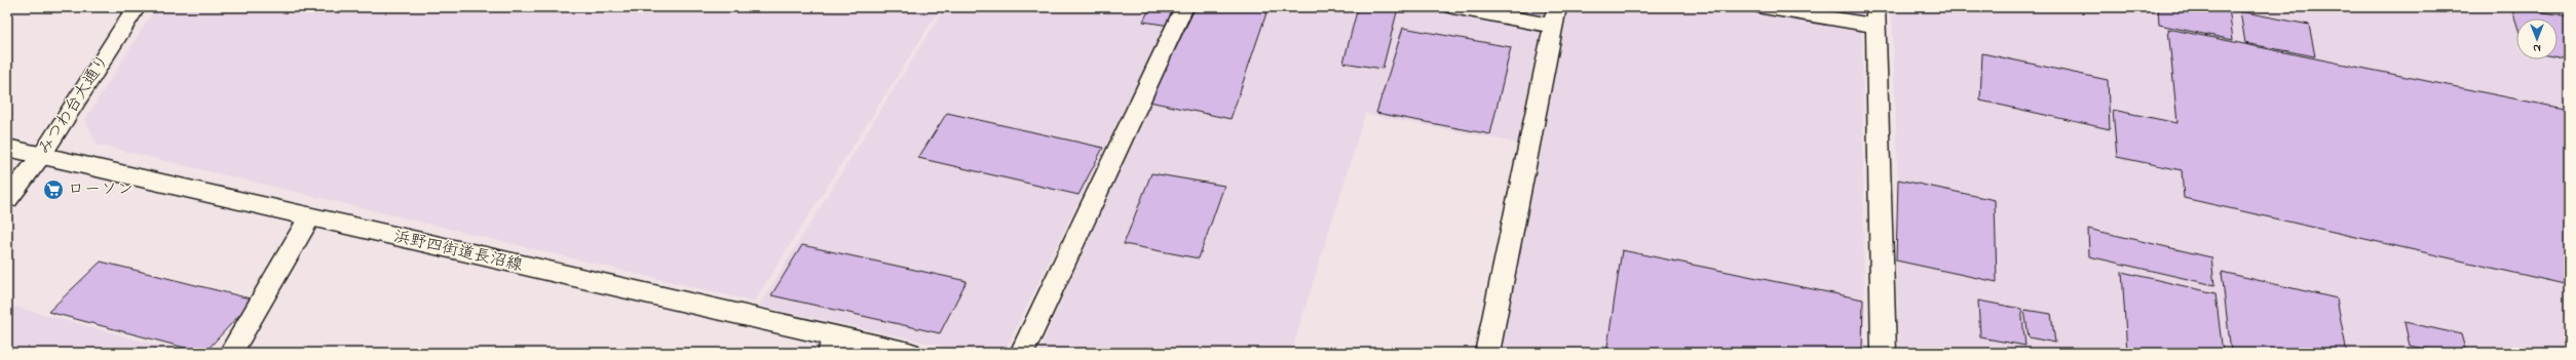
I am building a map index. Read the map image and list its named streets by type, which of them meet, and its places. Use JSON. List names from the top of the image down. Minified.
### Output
{"streets":{"main road":["浜野四街道長沼線"],"street":["みつわ台大通り"]},"crossings":[["みつわ台大通り","浜野四街道長沼線"]],"places":{"supermarket":["ローソン"]},"north":"bottom"}
